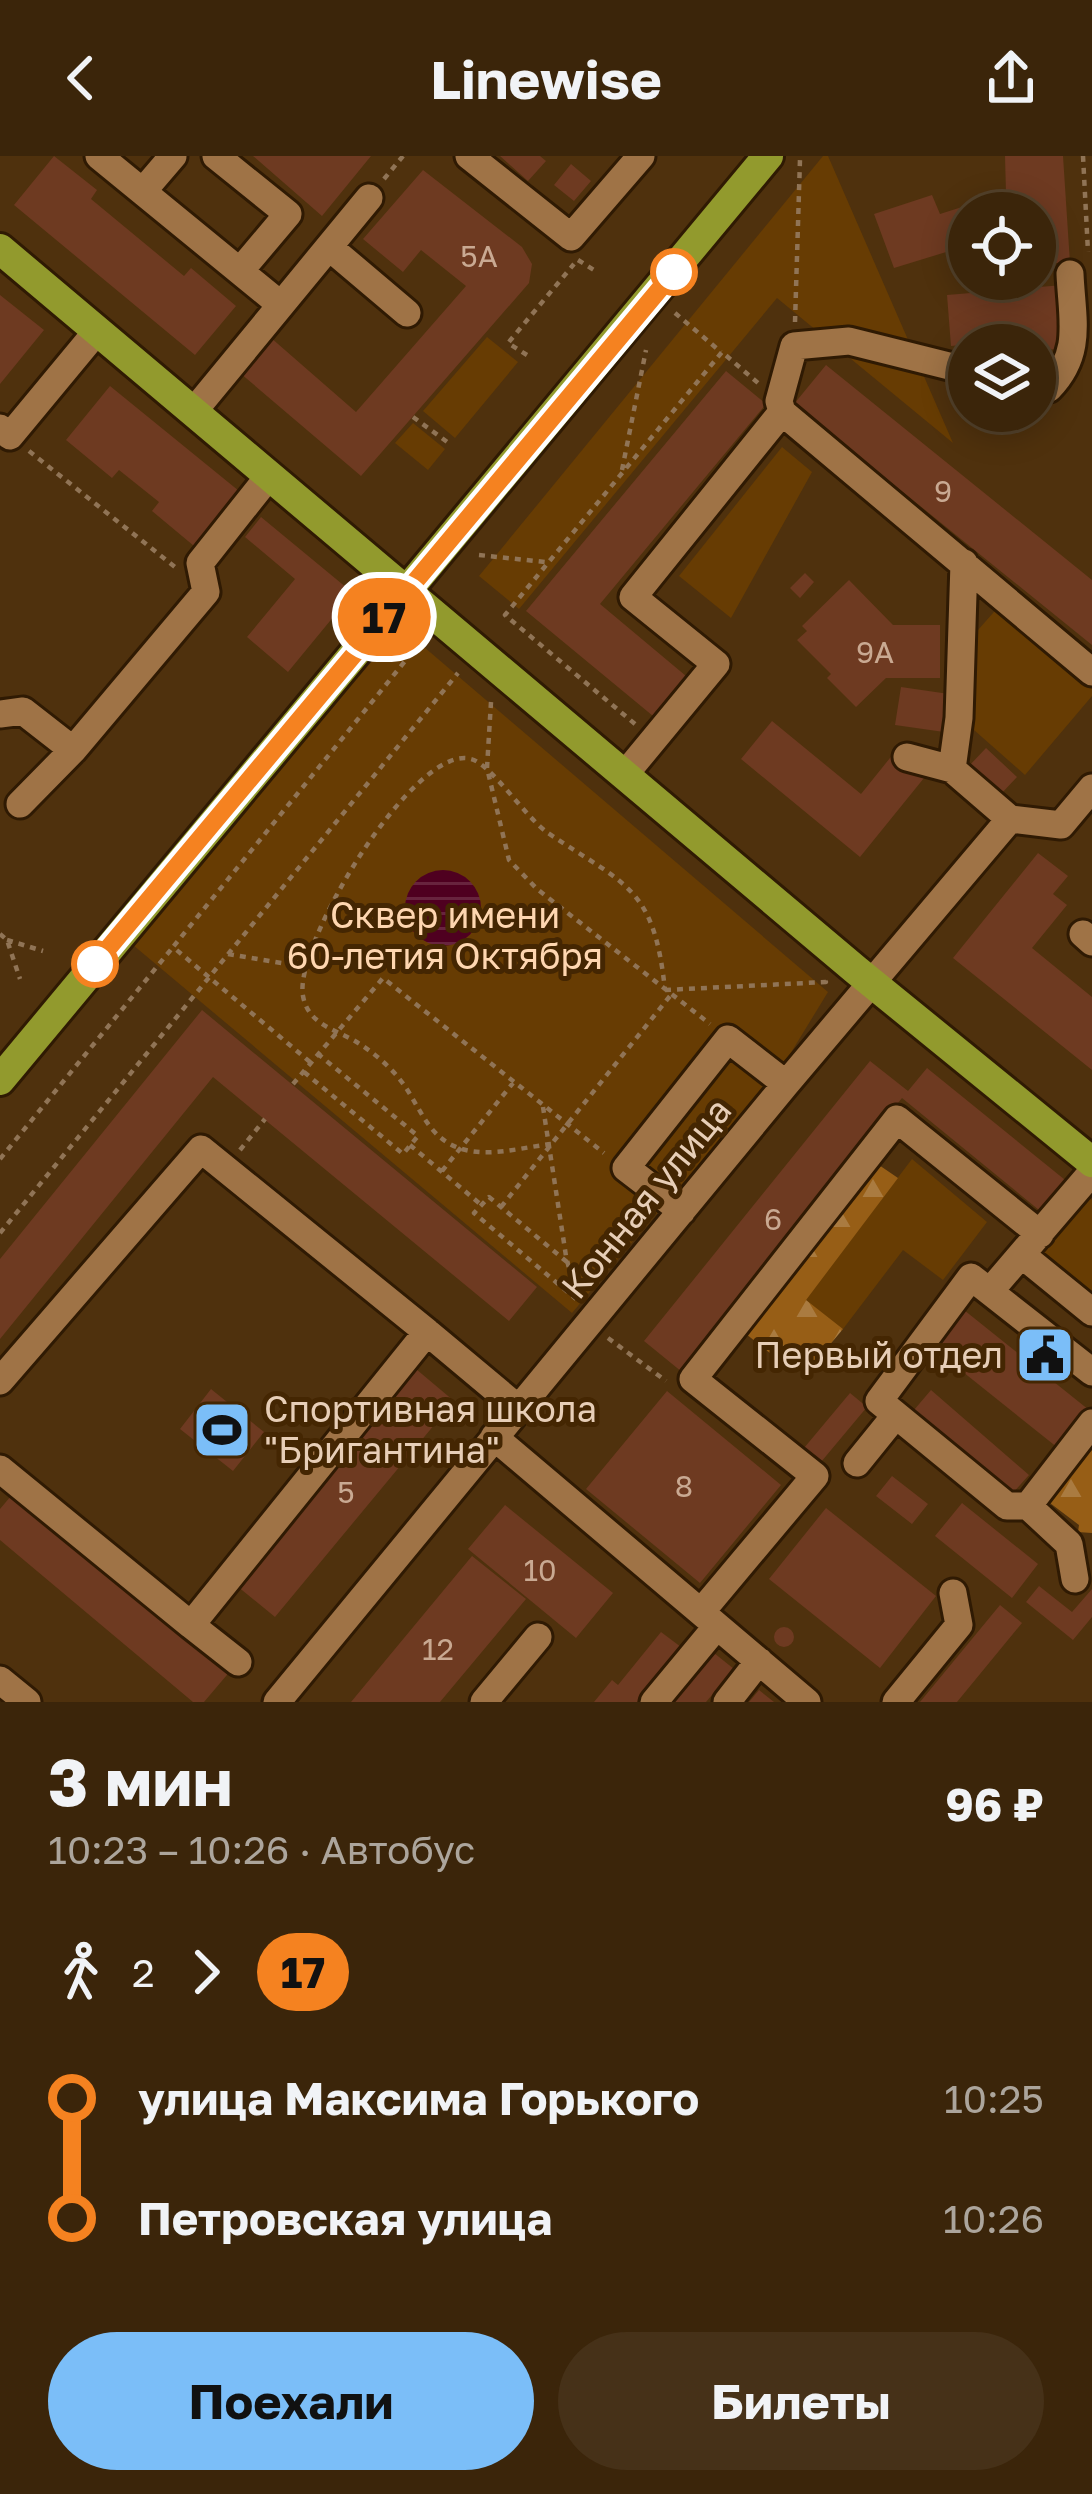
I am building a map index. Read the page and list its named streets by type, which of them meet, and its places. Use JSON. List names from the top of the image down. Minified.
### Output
{"streets":{"street":["Конная улица"]},"parks":["Сквер имени 60-летия Октября"],"places":{"public building":["Первый отдел"],"sports":["Спортивная школа \"Бригантина\""]},"lines":["bus line 17"],"house_numbers":["5А","9","9А","6","8","5","10","12"],"page":{"header":"Linewise","on_map":"17","heading":["3 мин","10:23 – 10:26 · Автобус","96 ₽"],"legs":["2","17"],"list":[{"name":"улица Максима Горького","value":"10:25"},{"name":"Петровская улица","value":"10:26"}],"buttons":["Поехали","Билеты"]}}
